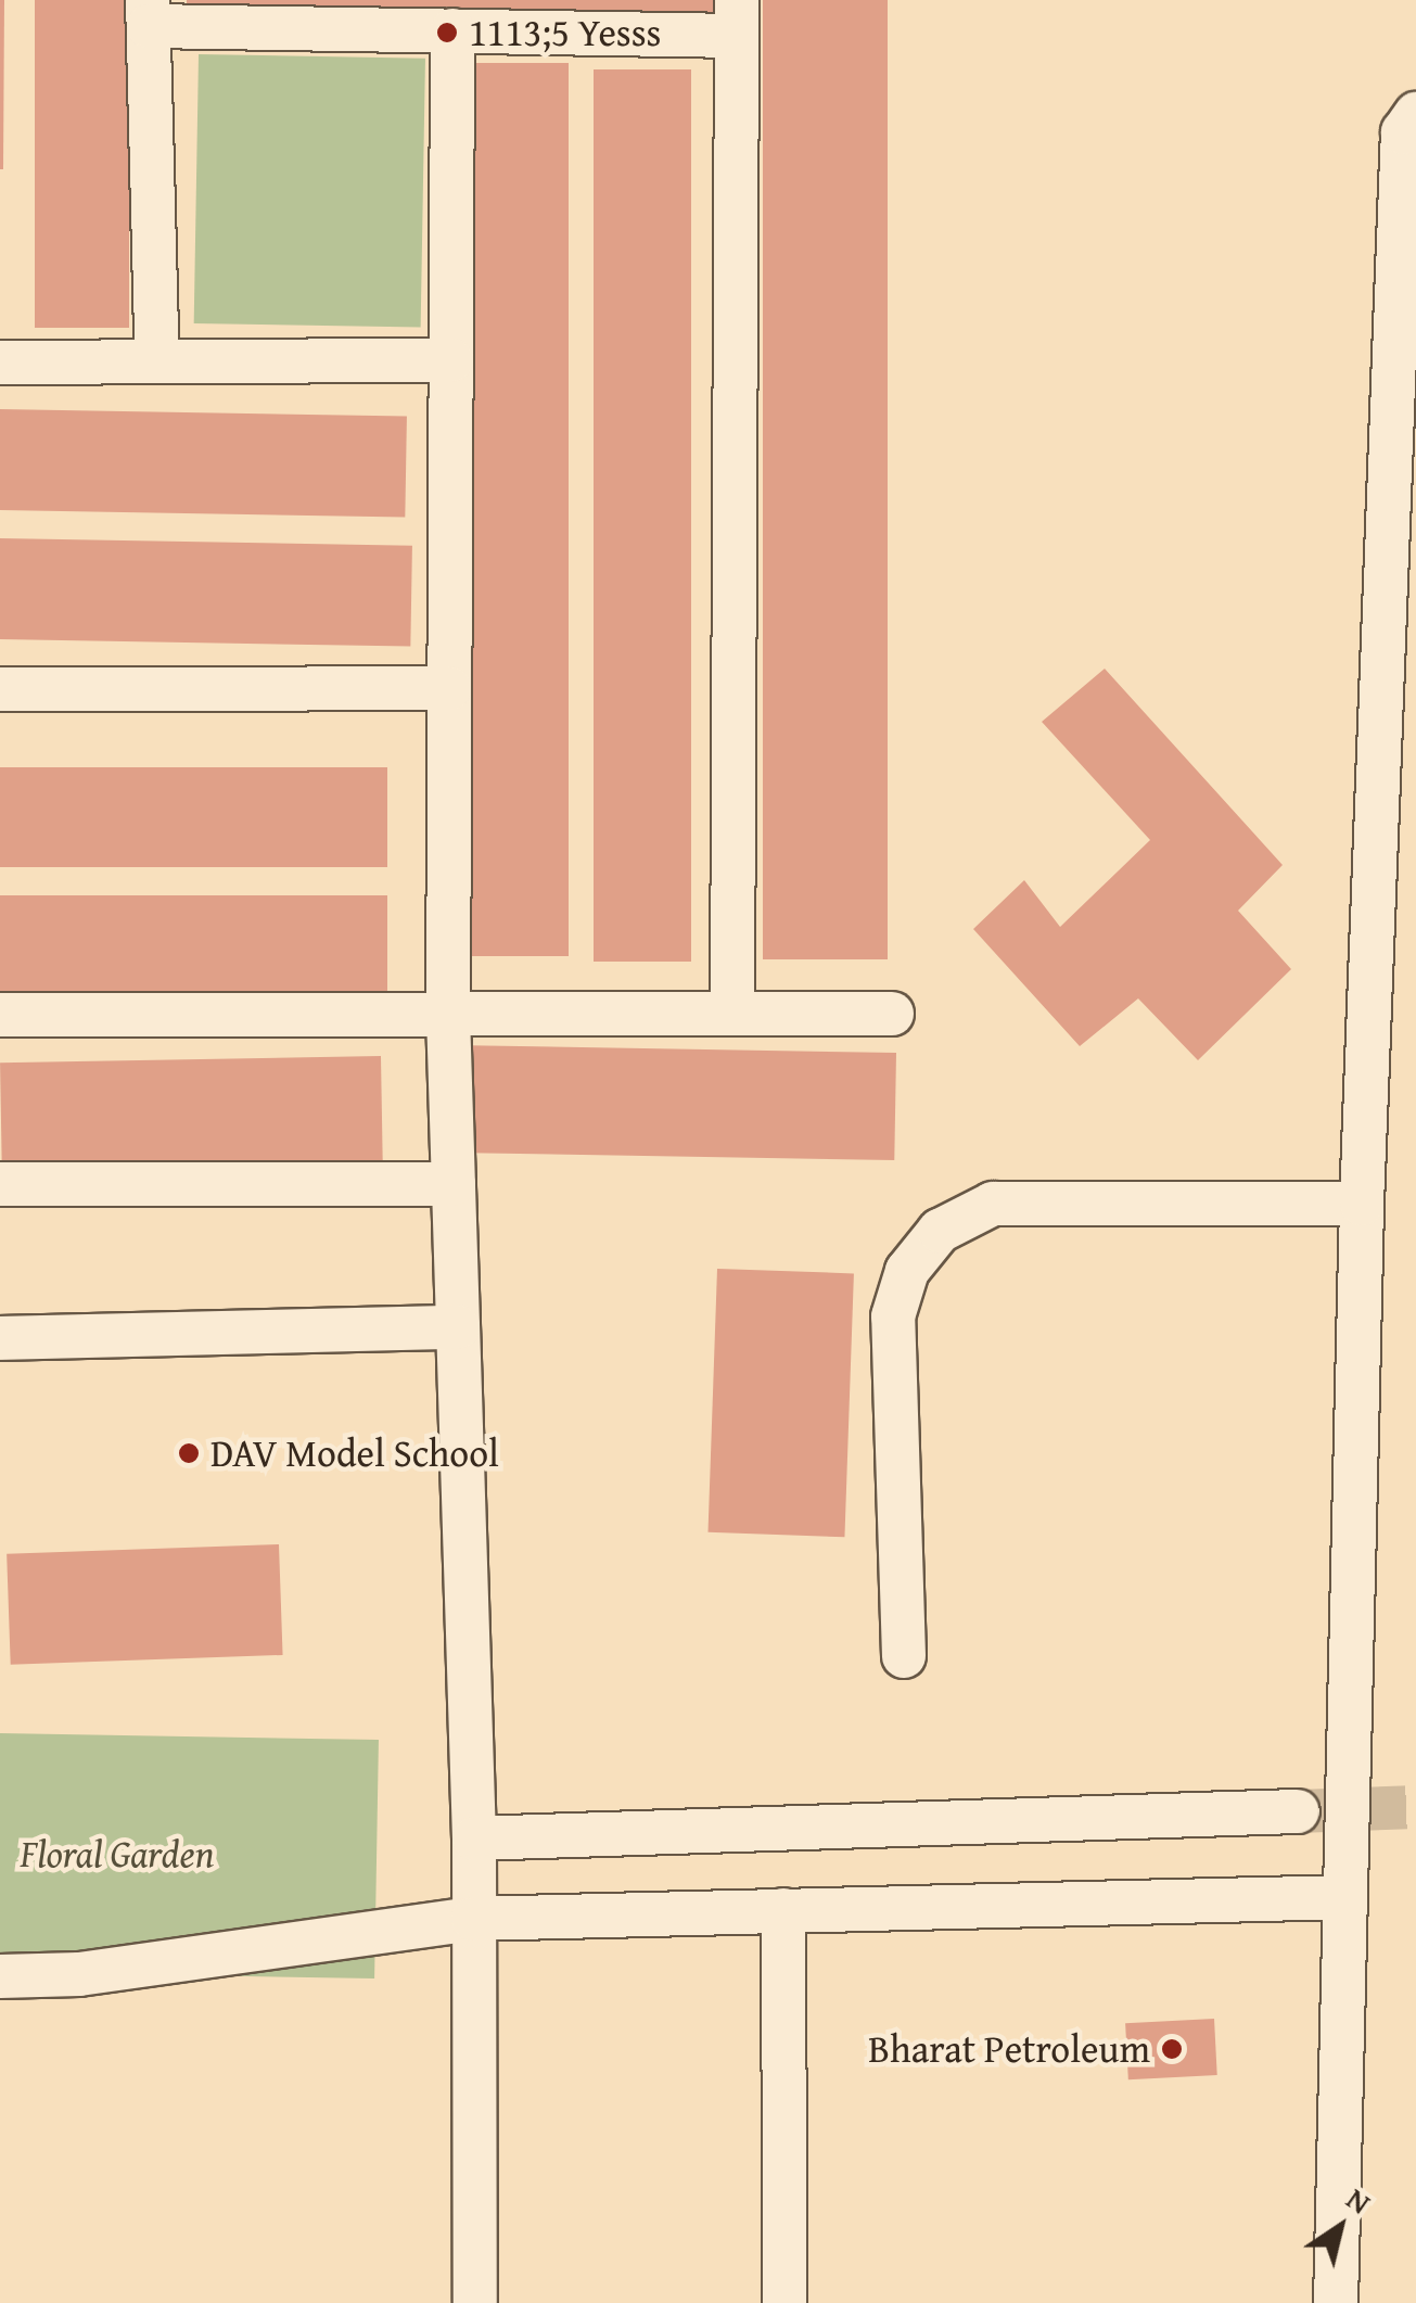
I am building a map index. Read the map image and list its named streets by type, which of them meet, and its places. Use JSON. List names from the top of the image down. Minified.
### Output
{"parks":["Floral Garden"],"places":["1113;5 Yesss","DAV Model School","Bharat Petroleum"],"north":"top right"}
